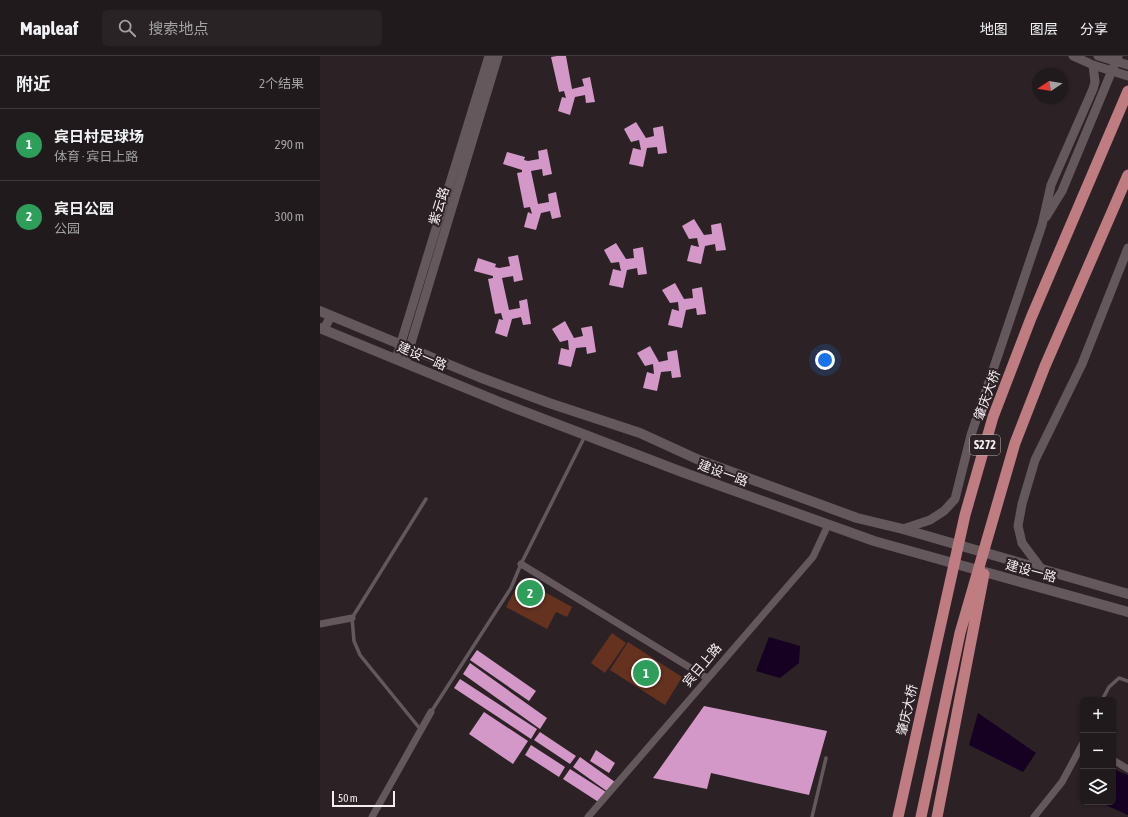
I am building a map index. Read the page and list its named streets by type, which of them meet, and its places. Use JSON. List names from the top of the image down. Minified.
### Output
{"streets":{"main road":["建设一路","肇庆大桥","S272"],"street":["紫云路","宾日上路"]},"crossings":[["紫云路","建设一路"],["建设一路","宾日上路"]],"scale_bar":"50 m","north":"left","page":{"header":"Mapleaf","search":"搜索地点","nav":["地图","图层","分享"],"heading":["附近","2个结果"],"list":[{"mark":"1","name":"宾日村足球场","note":"体育 · 宾日上路","value":"290 m"},{"mark":"2","name":"宾日公园","note":"公园","value":"300 m"}],"pins":["2","1"],"map_buttons":["+","−"],"scale":"50 m"}}
